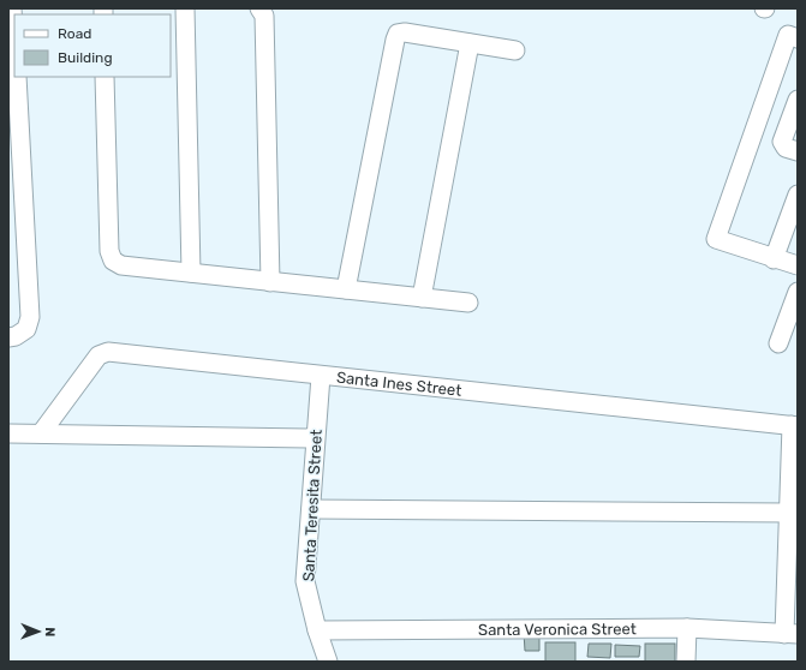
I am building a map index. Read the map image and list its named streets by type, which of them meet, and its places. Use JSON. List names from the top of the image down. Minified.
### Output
{"streets":{"street":["Santa Ines Street","Santa Teresita Street","Santa Veronica Street"]},"crossings":[["Santa Ines Street","Santa Teresita Street"],["Santa Teresita Street","Santa Veronica Street"]],"legend":["Road","Building"],"north":"right"}
